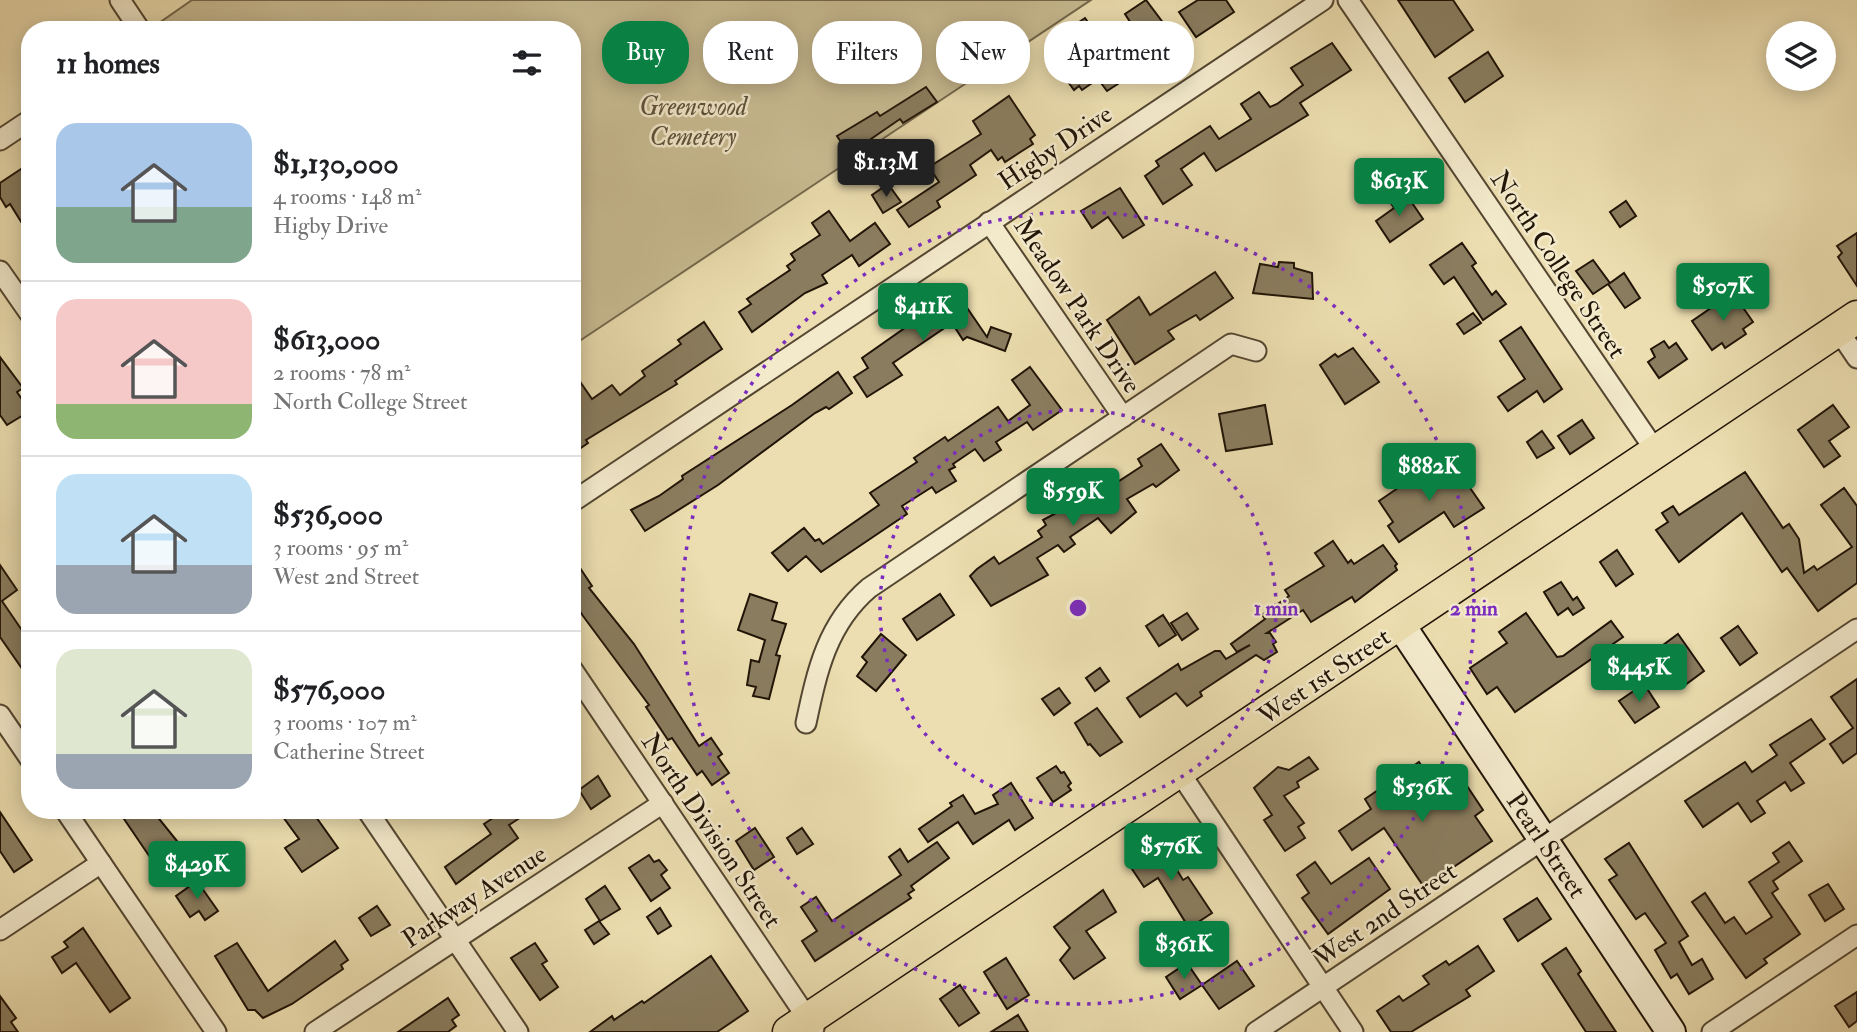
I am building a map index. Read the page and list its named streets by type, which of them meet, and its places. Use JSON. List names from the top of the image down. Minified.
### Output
{"streets":{"main road":["West 1st Street"],"street":["Higby Drive","North College Street","Meadow Park Drive","North Division Street","Pearl Street","Parkway Avenue","West 2nd Street"]},"crossings":[["Higby Drive","Meadow Park Drive"],["North College Street","West 1st Street"],["West 1st Street","North Division Street"],["West 1st Street","Pearl Street"],["North Division Street","Parkway Avenue"],["Pearl Street","West 2nd Street"]],"parks":["Greenwood Cemetery"],"page":{"chip":["Buy","Rent","Filters","New","Apartment"],"heading":"11 homes","list":[{"name":"$1,130,000","note":"4 rooms · 148 m² · Higby Drive"},{"name":"$613,000","note":"2 rooms · 78 m² · North College Street"},{"name":"$536,000","note":"3 rooms · 95 m² · West 2nd Street"},{"name":"$576,000","note":"3 rooms · 107 m² · Catherine Street"}],"price":["$1.13M","$613K","$507K","$411K","$882K","$559K","$445K","$536K","$576K","$429K","$361K"]},"rings":["1 min","2 min"]}
